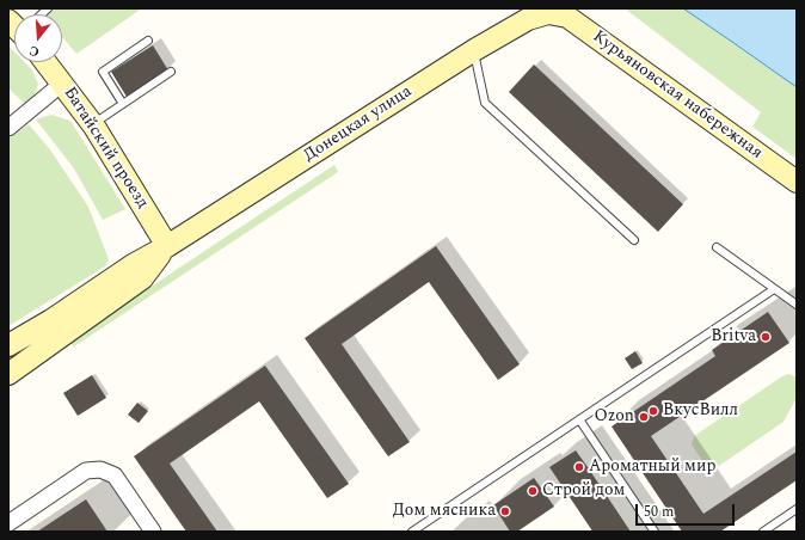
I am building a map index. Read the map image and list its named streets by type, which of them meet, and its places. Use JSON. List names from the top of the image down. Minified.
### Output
{"streets":{"main road":["Курьяновская набережная","Донецкая улица","Батайский проезд"]},"crossings":[["Курьяновская набережная","Донецкая улица"],["Донецкая улица","Батайский проезд"]],"places":["Britva","ВкусВилл","Ozon","Ароматный мир","Строй дом","Дом мясника"],"scale_bar":"50 m","north":"bottom"}
